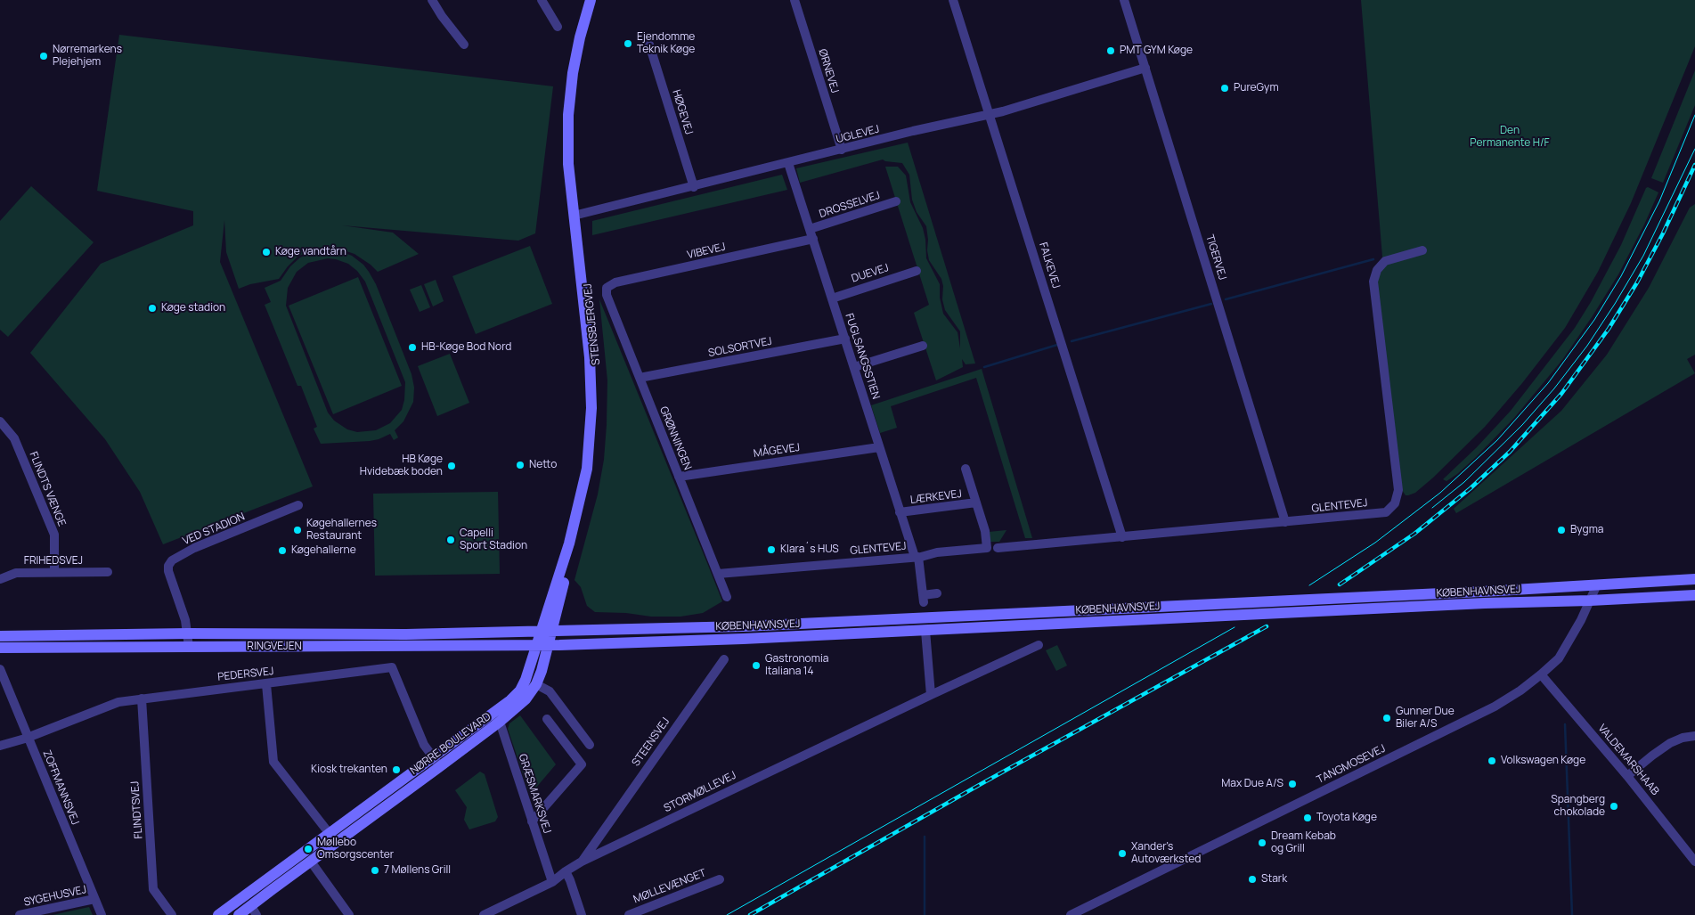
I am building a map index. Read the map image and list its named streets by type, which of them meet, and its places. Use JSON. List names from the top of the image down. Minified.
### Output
{"streets":{"main road":["STENSBJERGVEJ","KØBENHAVNSVEJ","RINGVEJEN","NØRRE BOULEVARD"],"street":["ØRNEVEJ","HØGEVEJ","UGLEVEJ","DROSSELVEJ","VIBEVEJ","TIGERVEJ","FALKEVEJ","DUEVEJ","SOLSORTVEJ","FUGLSANGSSTIEN","GRØNNINGEN","MÅGEVEJ","FLINDTS VÆNGE","LÆRKEVEJ","GLENTEVEJ","VED STADION","FRIHEDSVEJ","PEDERSVEJ","STEENSVEJ","VALDEMARSHAAB","TANGMOSEVEJ","ZOFFMANNSVEJ","STORMØLLEVEJ","GRÆSMARKSVEJ","FLINDTSVEJ","MØLLEVÆNGET","SYGEHUSVEJ"]},"crossings":[["ØRNEVEJ","UGLEVEJ"],["HØGEVEJ","UGLEVEJ"],["UGLEVEJ","TIGERVEJ"],["UGLEVEJ","FALKEVEJ"],["UGLEVEJ","STENSBJERGVEJ"],["UGLEVEJ","FUGLSANGSSTIEN"],["DROSSELVEJ","FUGLSANGSSTIEN"],["VIBEVEJ","FUGLSANGSSTIEN"],["VIBEVEJ","GRØNNINGEN"],["TIGERVEJ","GLENTEVEJ"],["FALKEVEJ","GLENTEVEJ"],["DUEVEJ","FUGLSANGSSTIEN"],["STENSBJERGVEJ","KØBENHAVNSVEJ"],["STENSBJERGVEJ","RINGVEJEN"],["STENSBJERGVEJ","NØRRE BOULEVARD"],["SOLSORTVEJ","FUGLSANGSSTIEN"],["SOLSORTVEJ","GRØNNINGEN"],["FUGLSANGSSTIEN","MÅGEVEJ"],["FUGLSANGSSTIEN","LÆRKEVEJ"],["FUGLSANGSSTIEN","GLENTEVEJ"],["GRØNNINGEN","MÅGEVEJ"],["GRØNNINGEN","GLENTEVEJ"],["FLINDTS VÆNGE","FRIHEDSVEJ"],["LÆRKEVEJ","GLENTEVEJ"],["VED STADION","RINGVEJEN"],["KØBENHAVNSVEJ","RINGVEJEN"],["KØBENHAVNSVEJ","NØRRE BOULEVARD"],["KØBENHAVNSVEJ","TANGMOSEVEJ"],["RINGVEJEN","NØRRE BOULEVARD"],["PEDERSVEJ","NØRRE BOULEVARD"],["PEDERSVEJ","ZOFFMANNSVEJ"],["PEDERSVEJ","FLINDTSVEJ"],["STEENSVEJ","STORMØLLEVEJ"],["NØRRE BOULEVARD","GRÆSMARKSVEJ"],["VALDEMARSHAAB","TANGMOSEVEJ"],["ZOFFMANNSVEJ","SYGEHUSVEJ"],["STORMØLLEVEJ","GRÆSMARKSVEJ"]],"parks":["Den Permanente H/F"],"places":["Ejendomme Teknik Køge","PMT GYM Køge","Nørremarkens Plejehjem","PureGym","Køge vandtårn","Køge stadion","HB-Køge Bod Nord","Netto","HB Køge Hvidebæk boden","Køgehallernes Restaurant","Bygma","Capelli Sport Stadion","Klara´s HUS","Køgehallerne","Gastronomia Italiana 14","Gunner Due Biler A/S","Volkswagen Køge","Kiosk trekanten","Max Due A/S","Spangberg chokolade","Toyota Køge","Dream Kebab og Grill","Møllebo Omsorgscenter","Xander's Autoværksted","7 Møllens Grill","Stark"]}
